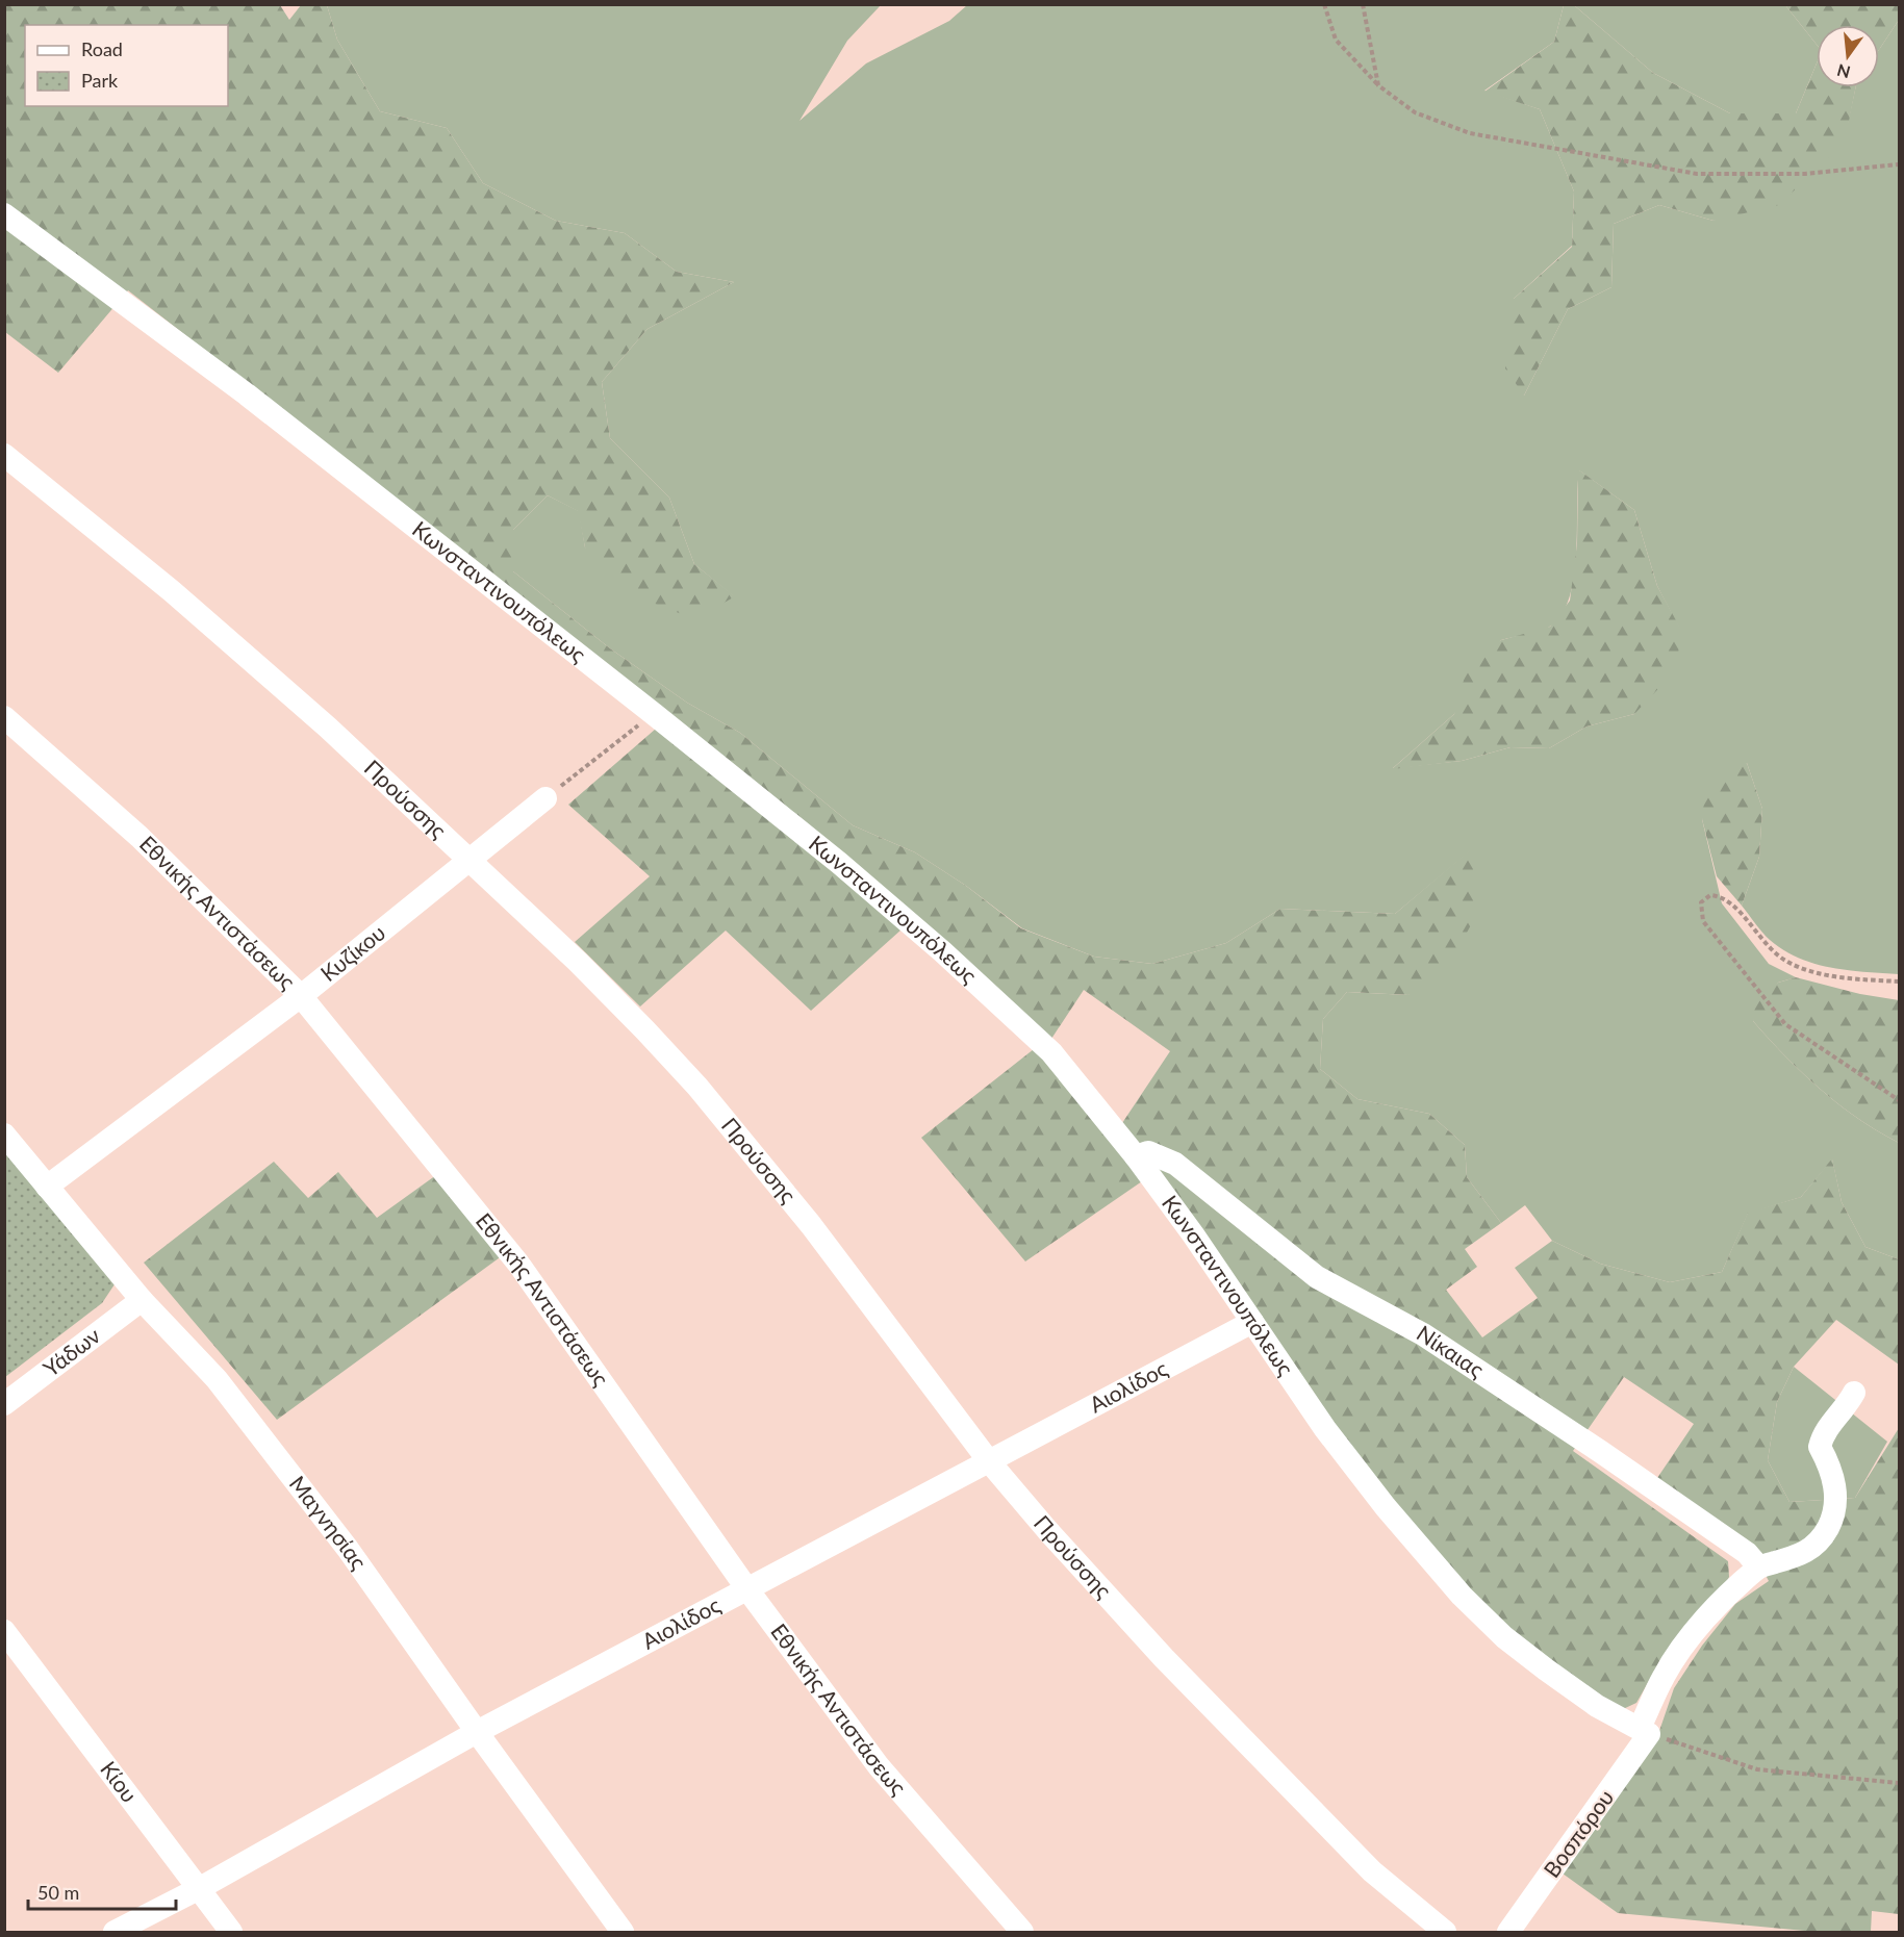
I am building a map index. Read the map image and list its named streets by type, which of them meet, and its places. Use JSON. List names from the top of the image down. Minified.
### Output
{"streets":{"street":["Κωνσταντινουπόλεως","Προύσσης","Εθνικής Αντιστάσεως","Κυζίκου","Υάδων","Νίκαιας","Αιολίδος","Μαγνησίας","Κίου","Βοσπόρου"]},"crossings":[["Κωνσταντινουπόλεως","Νίκαιας"],["Κωνσταντινουπόλεως","Αιολίδος"],["Κωνσταντινουπόλεως","Βοσπόρου"],["Προύσσης","Κυζίκου"],["Προύσσης","Αιολίδος"],["Εθνικής Αντιστάσεως","Κυζίκου"],["Εθνικής Αντιστάσεως","Αιολίδος"],["Κυζίκου","Μαγνησίας"],["Υάδων","Μαγνησίας"],["Νίκαιας","Βοσπόρου"],["Αιολίδος","Μαγνησίας"],["Αιολίδος","Κίου"]],"legend":["Road","Park"],"scale_bar":"50 m","north":"bottom"}
